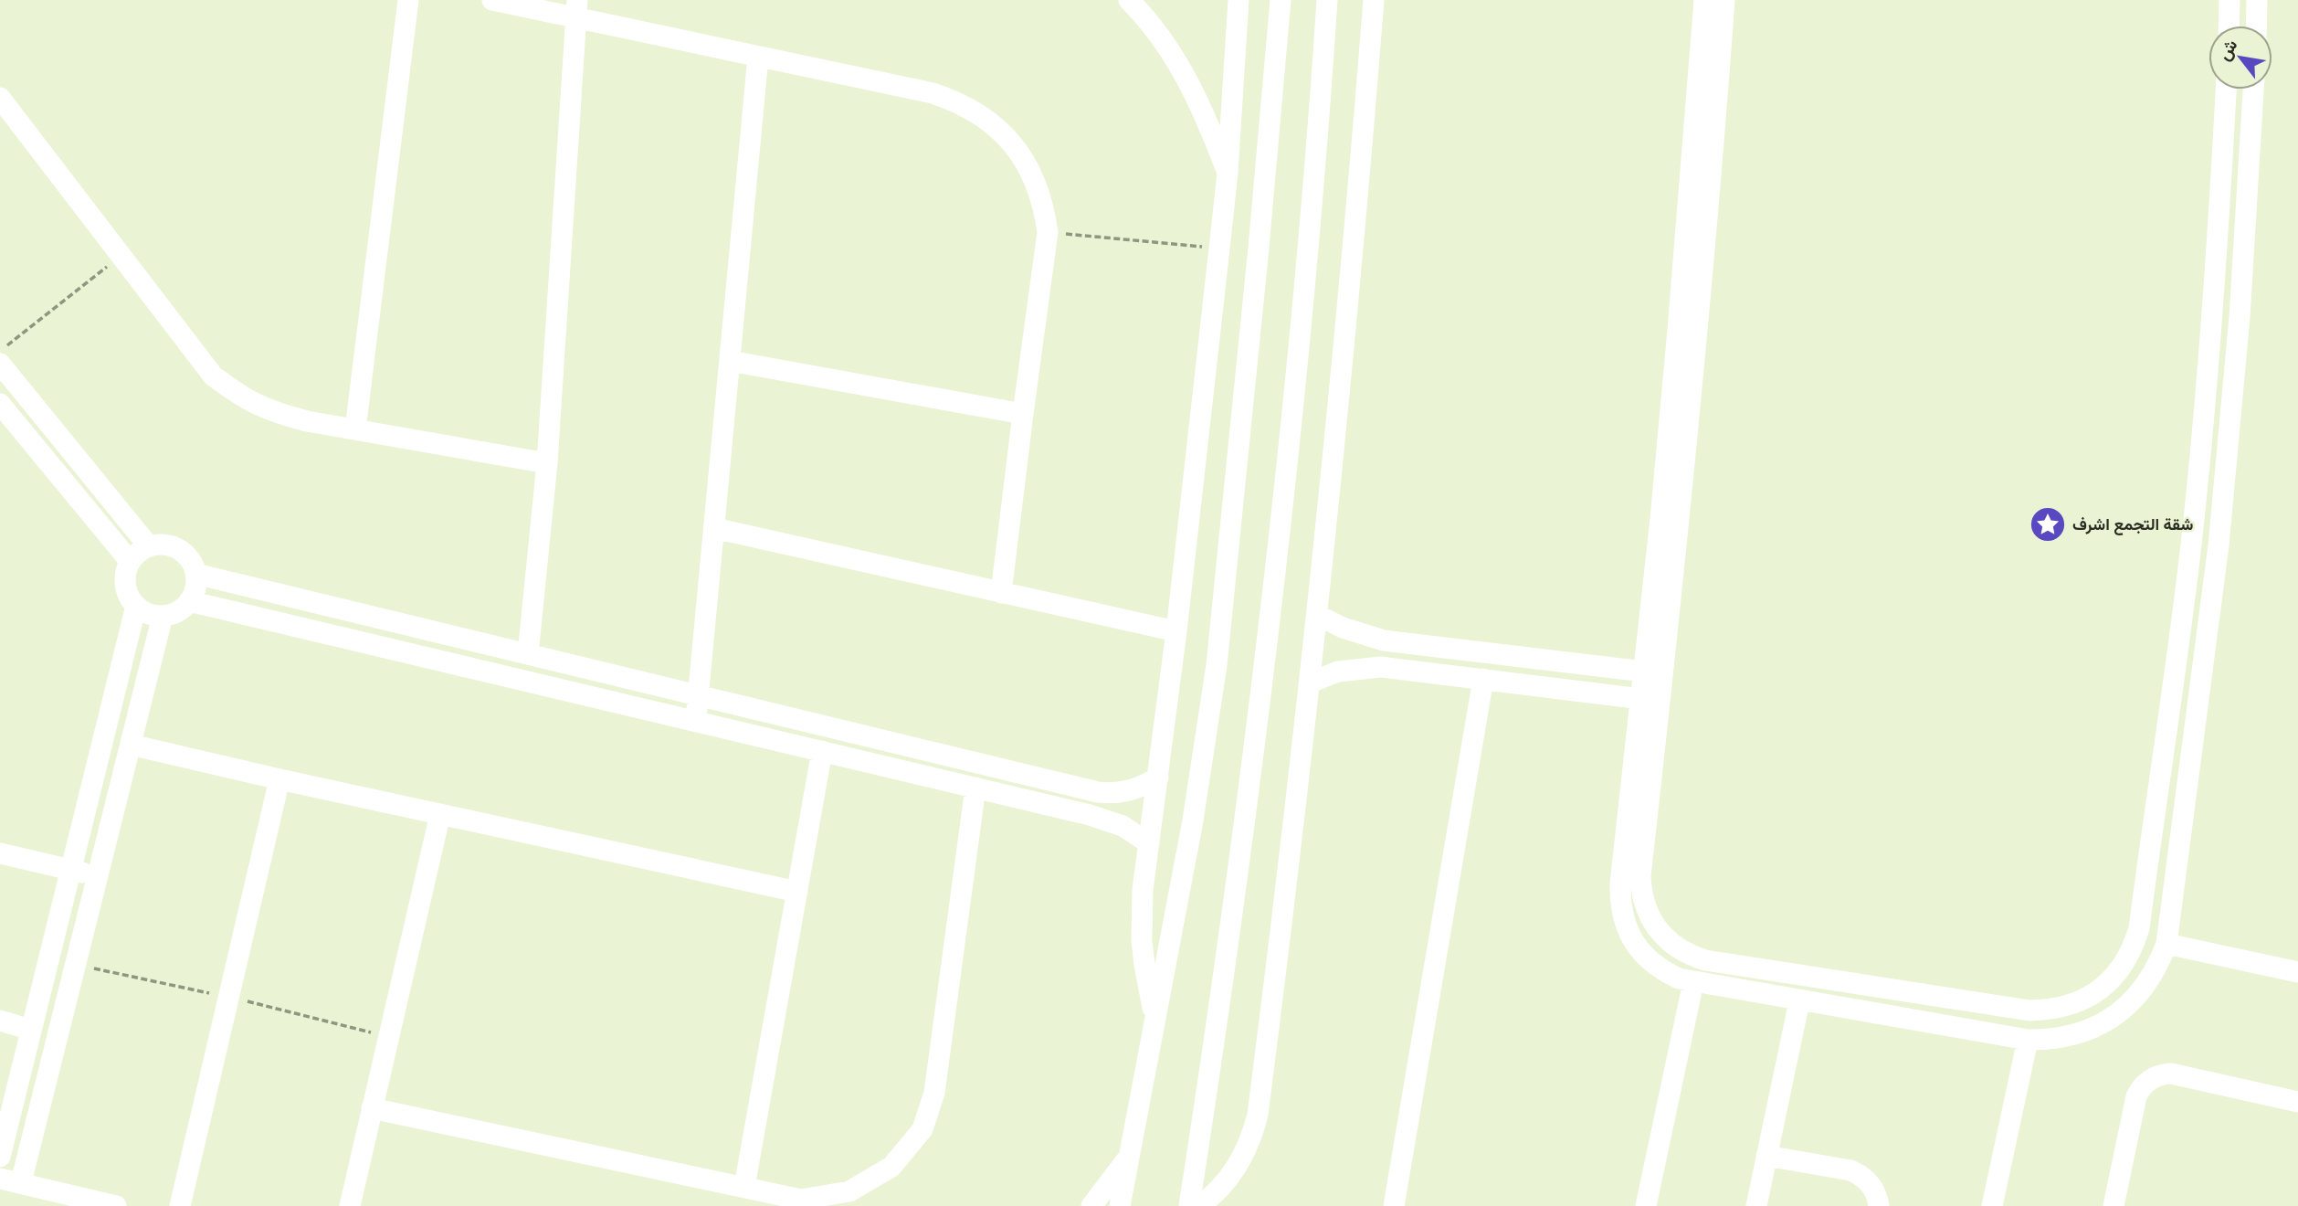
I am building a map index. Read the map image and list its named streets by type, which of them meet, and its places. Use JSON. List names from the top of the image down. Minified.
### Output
{"places":{"place":["شقة التجمع اشرف"]},"north":"top left"}
